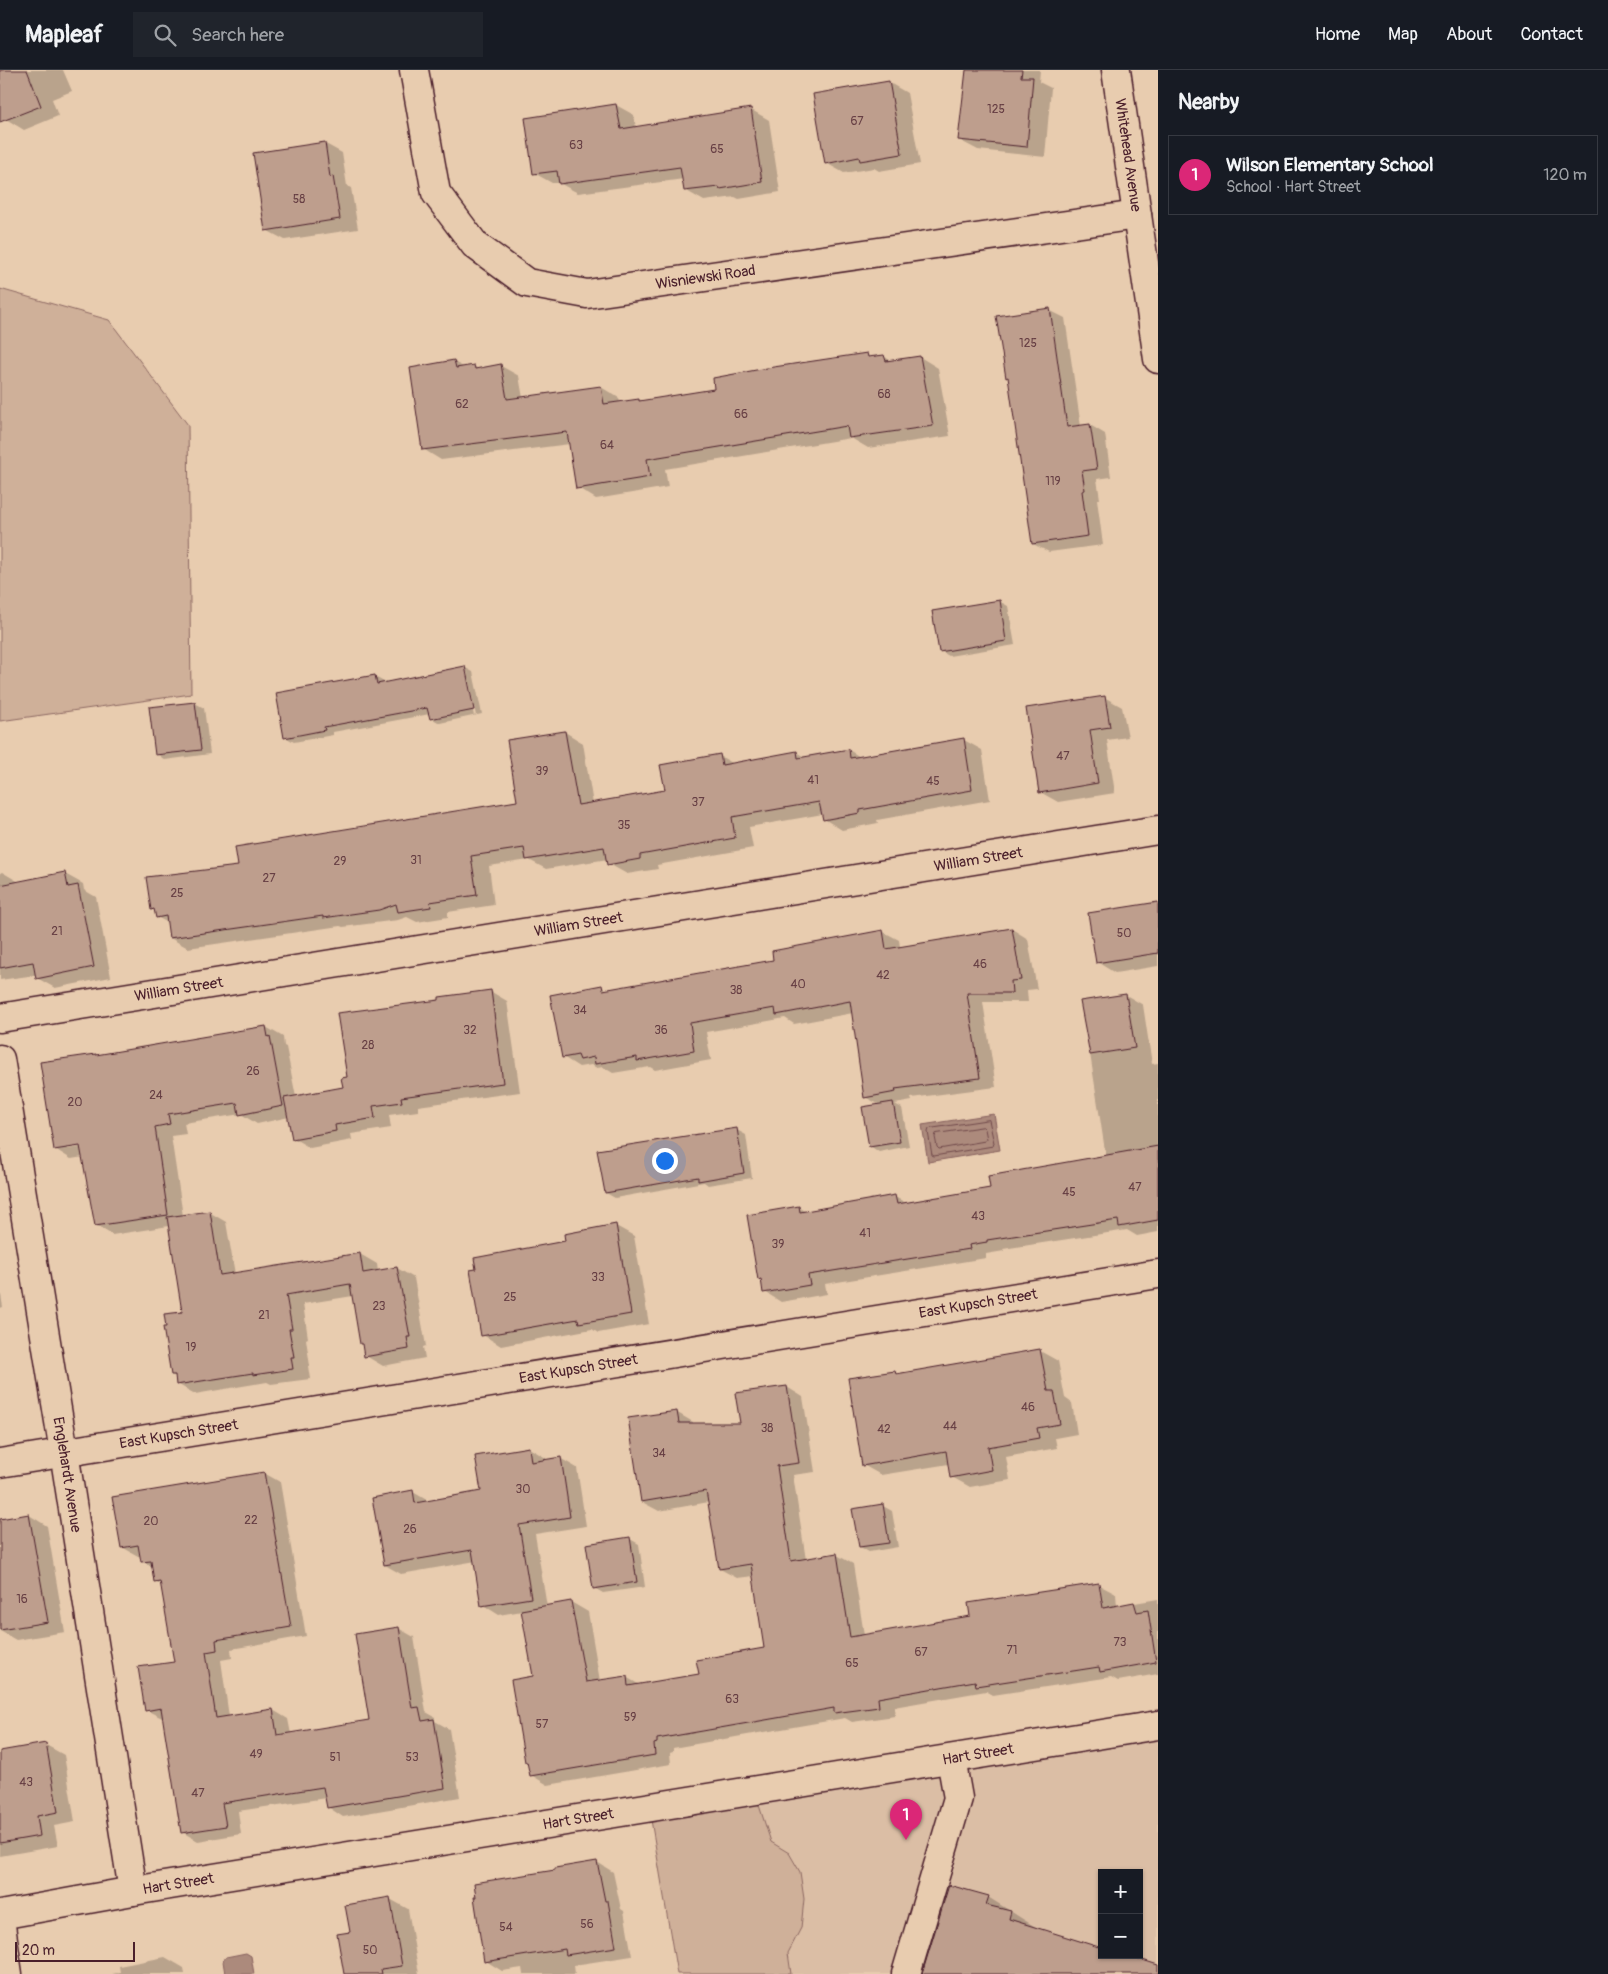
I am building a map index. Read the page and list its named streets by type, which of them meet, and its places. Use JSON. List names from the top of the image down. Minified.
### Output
{"streets":{"street":["Whitehead Avenue","Wisniewski Road","William Street","East Kupsch Street","Englehardt Avenue","Hart Street"]},"crossings":[["Whitehead Avenue","Wisniewski Road"],["East Kupsch Street","Englehardt Avenue"],["Englehardt Avenue","Hart Street"]],"house_numbers":["125","67","63","65","58","125","68","62","66","64","119","47","39","41","45","37","35","31","29","27","25","21","50","46","42","40","38","34","32","36","28","26","24","20","47","45","43","41","39","33","25","23","21","19","46","44","38","42","34","30","22","20","26","16","73","71","67","65","63","59","57","49","51","53","43","47","56","54","50"],"scale_bar":"20 m","page":{"header":"Mapleaf","search":"Search here","nav":["Home","Map","About","Contact"],"heading":"Nearby","list":[{"mark":"1","name":"Wilson Elementary School","note":"School · Hart Street","value":"120 m"}],"pins":"1","map_buttons":["+","−"],"scale":"20 m"}}
